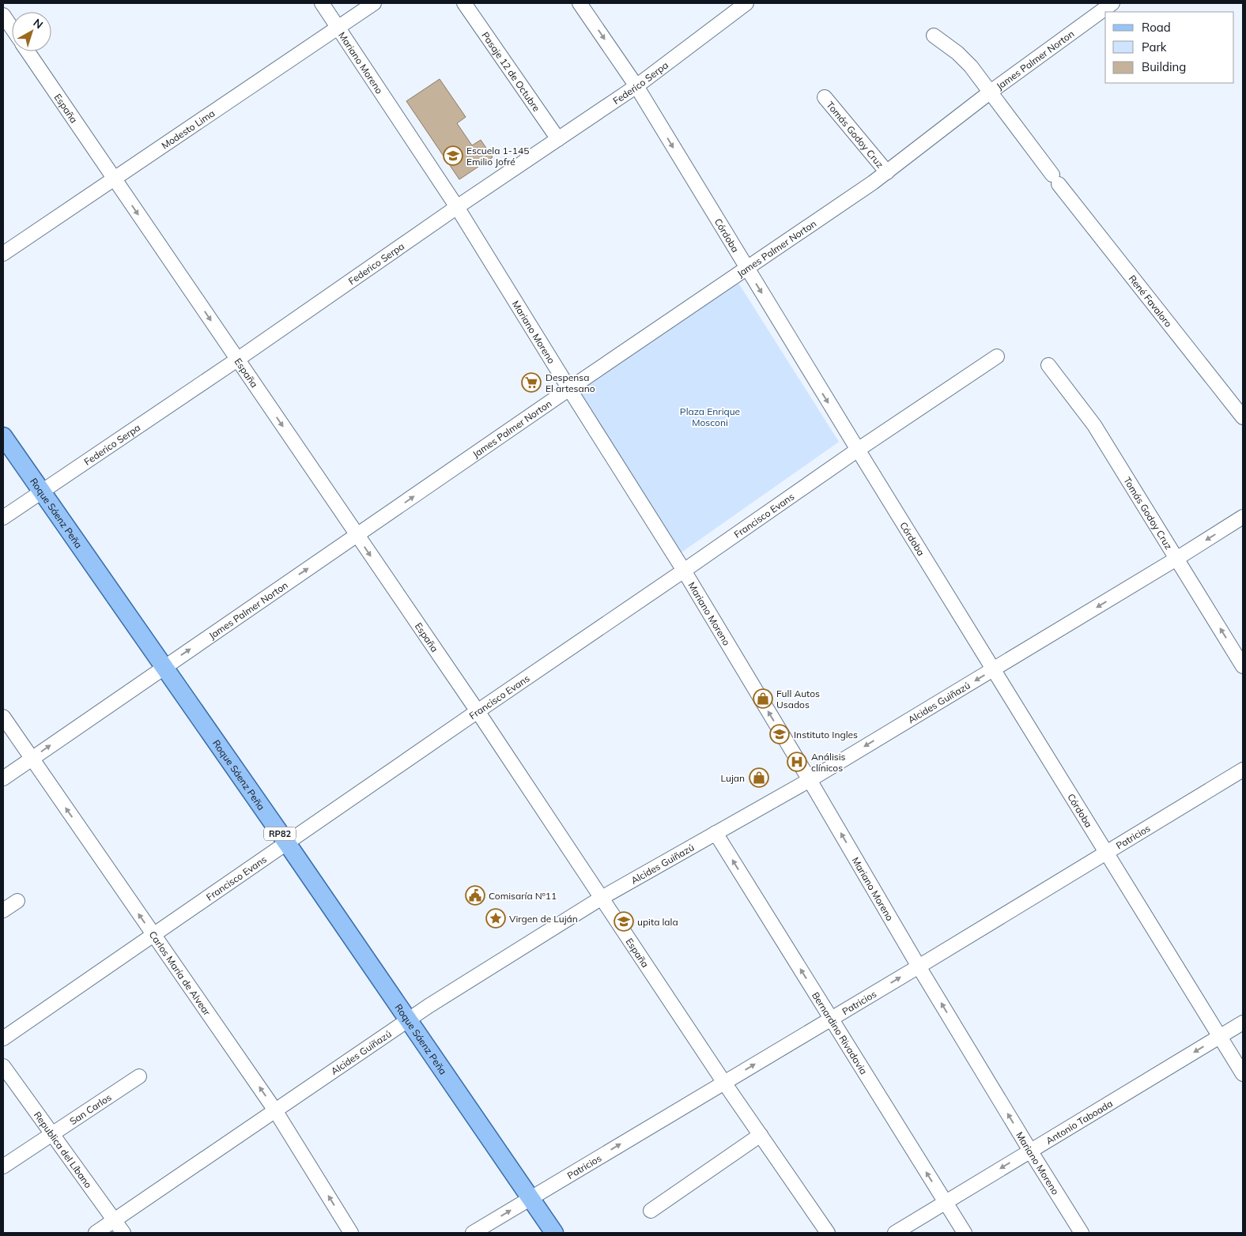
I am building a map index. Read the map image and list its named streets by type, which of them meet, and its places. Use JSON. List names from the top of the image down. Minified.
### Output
{"streets":{"main road":["Roque Sáenz Peña","RP82"],"street":["James Palmer Norton","Mariano Moreno","Pasaje 12 de Octubre","Federico Serpa","España","Modesto Lima","Tomás Godoy Cruz","Córdoba","René Favaloro","Francisco Evans","Alcides Guiñazú","Patricios","Carlos María de Alvear","Bernardino Rivadavia","San Carlos","Antonio Taboada","Republica del Líbano"]},"crossings":[["James Palmer Norton","Mariano Moreno"],["James Palmer Norton","España"],["James Palmer Norton","Tomás Godoy Cruz"],["James Palmer Norton","Córdoba"],["James Palmer Norton","René Favaloro"],["James Palmer Norton","Roque Sáenz Peña"],["James Palmer Norton","Carlos María de Alvear"],["Mariano Moreno","Federico Serpa"],["Mariano Moreno","Modesto Lima"],["Mariano Moreno","Francisco Evans"],["Mariano Moreno","Alcides Guiñazú"],["Mariano Moreno","Patricios"],["Mariano Moreno","Antonio Taboada"],["Pasaje 12 de Octubre","Federico Serpa"],["Federico Serpa","España"],["Federico Serpa","Córdoba"],["Federico Serpa","Roque Sáenz Peña"],["España","Modesto Lima"],["España","Francisco Evans"],["España","Alcides Guiñazú"],["España","Patricios"],["Tomás Godoy Cruz","Alcides Guiñazú"],["Córdoba","Francisco Evans"],["Córdoba","Alcides Guiñazú"],["Córdoba","Patricios"],["Córdoba","Antonio Taboada"],["Roque Sáenz Peña","Francisco Evans"],["Roque Sáenz Peña","Alcides Guiñazú"],["Roque Sáenz Peña","Patricios"],["Francisco Evans","Carlos María de Alvear"],["Alcides Guiñazú","Carlos María de Alvear"],["Alcides Guiñazú","Bernardino Rivadavia"],["Alcides Guiñazú","Republica del Líbano"],["Patricios","Bernardino Rivadavia"],["Bernardino Rivadavia","Antonio Taboada"],["San Carlos","Republica del Líbano"]],"one_way":["James Palmer Norton","Mariano Moreno","España","Córdoba","Alcides Guiñazú","Patricios","Carlos María de Alvear","Bernardino Rivadavia","Antonio Taboada"],"parks":["Plaza Enrique Mosconi"],"places":{"school or university":["Escuela 1-145 Emilio Jofré","Instituto Ingles","upita lala"],"supermarket":["Despensa El artesano"],"shop":["Full Autos Usados","Lujan"],"hospital":["Análisis clínicos"],"public building":["Comisaría Nº11"],"place":["Virgen de Luján"]},"legend":["Road","Park","Building"],"north":"top right"}
